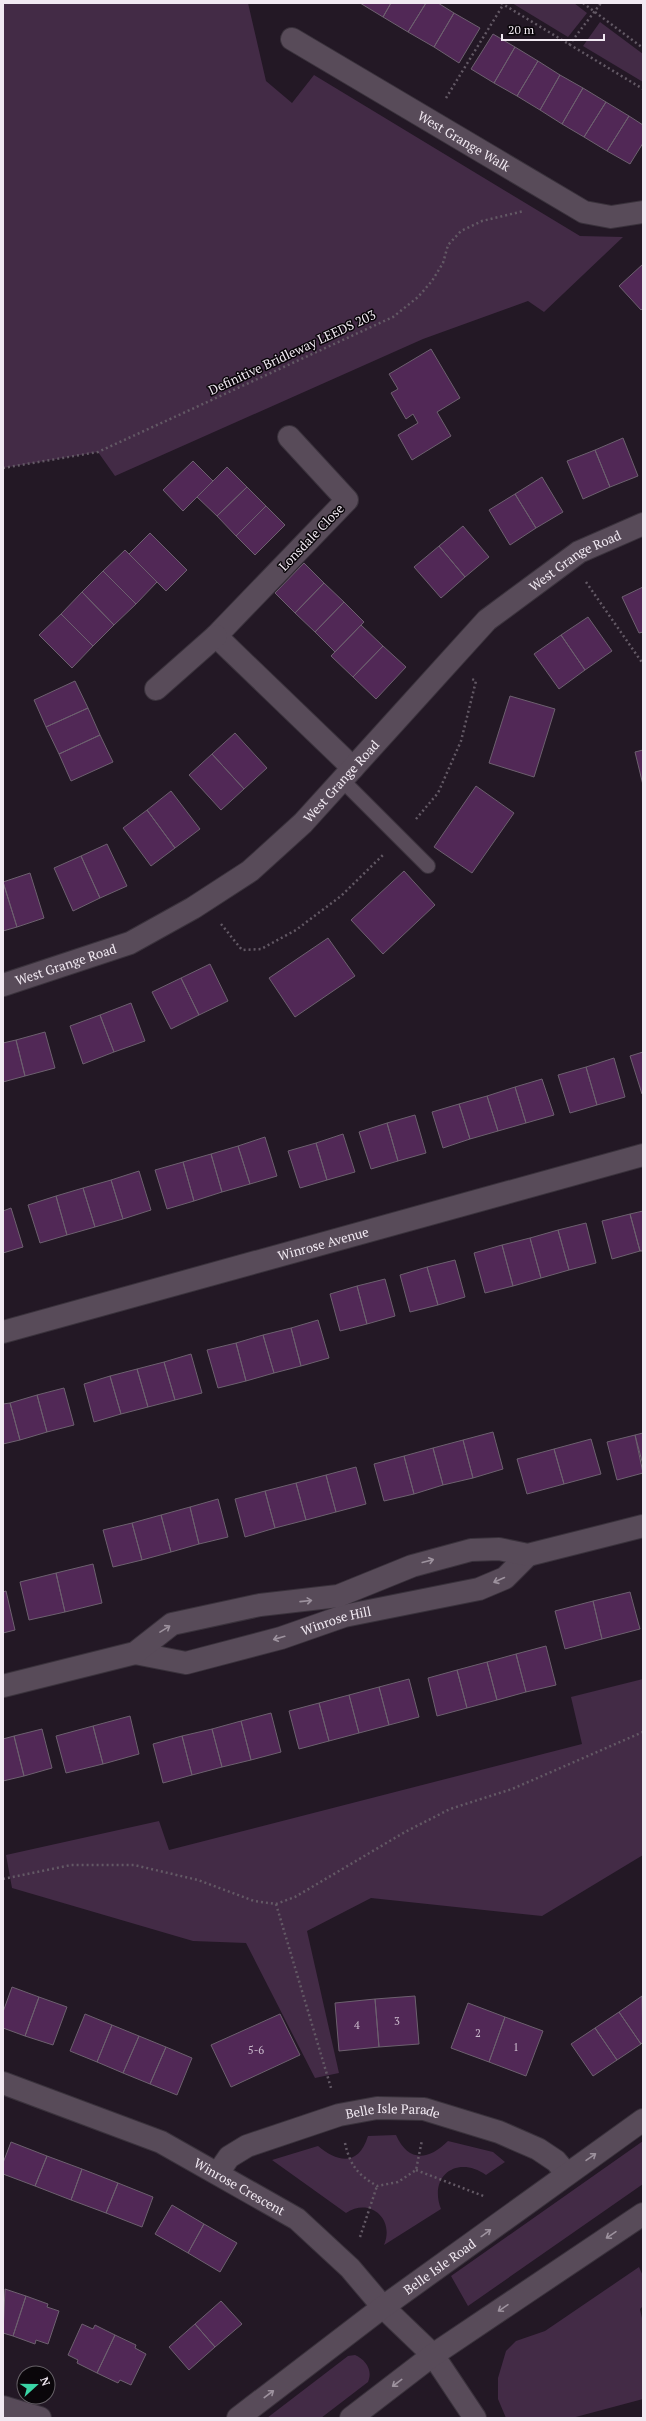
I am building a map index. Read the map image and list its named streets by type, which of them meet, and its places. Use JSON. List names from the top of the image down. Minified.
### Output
{"streets":{"street":["West Grange Walk","Lonsdale Close","West Grange Road","Winrose Avenue","Winrose Hill","Belle Isle Parade","Winrose Crescent","Belle Isle Road"],"path":["Definitive Bridleway LEEDS 203"]},"crossings":[["West Grange Walk","Definitive Bridleway LEEDS 203"],["Belle Isle Parade","Winrose Crescent"],["Belle Isle Parade","Belle Isle Road"],["Winrose Crescent","Belle Isle Road"]],"house_numbers":["3","4","2","1","5-6"],"scale_bar":"20 m","north":"right"}
